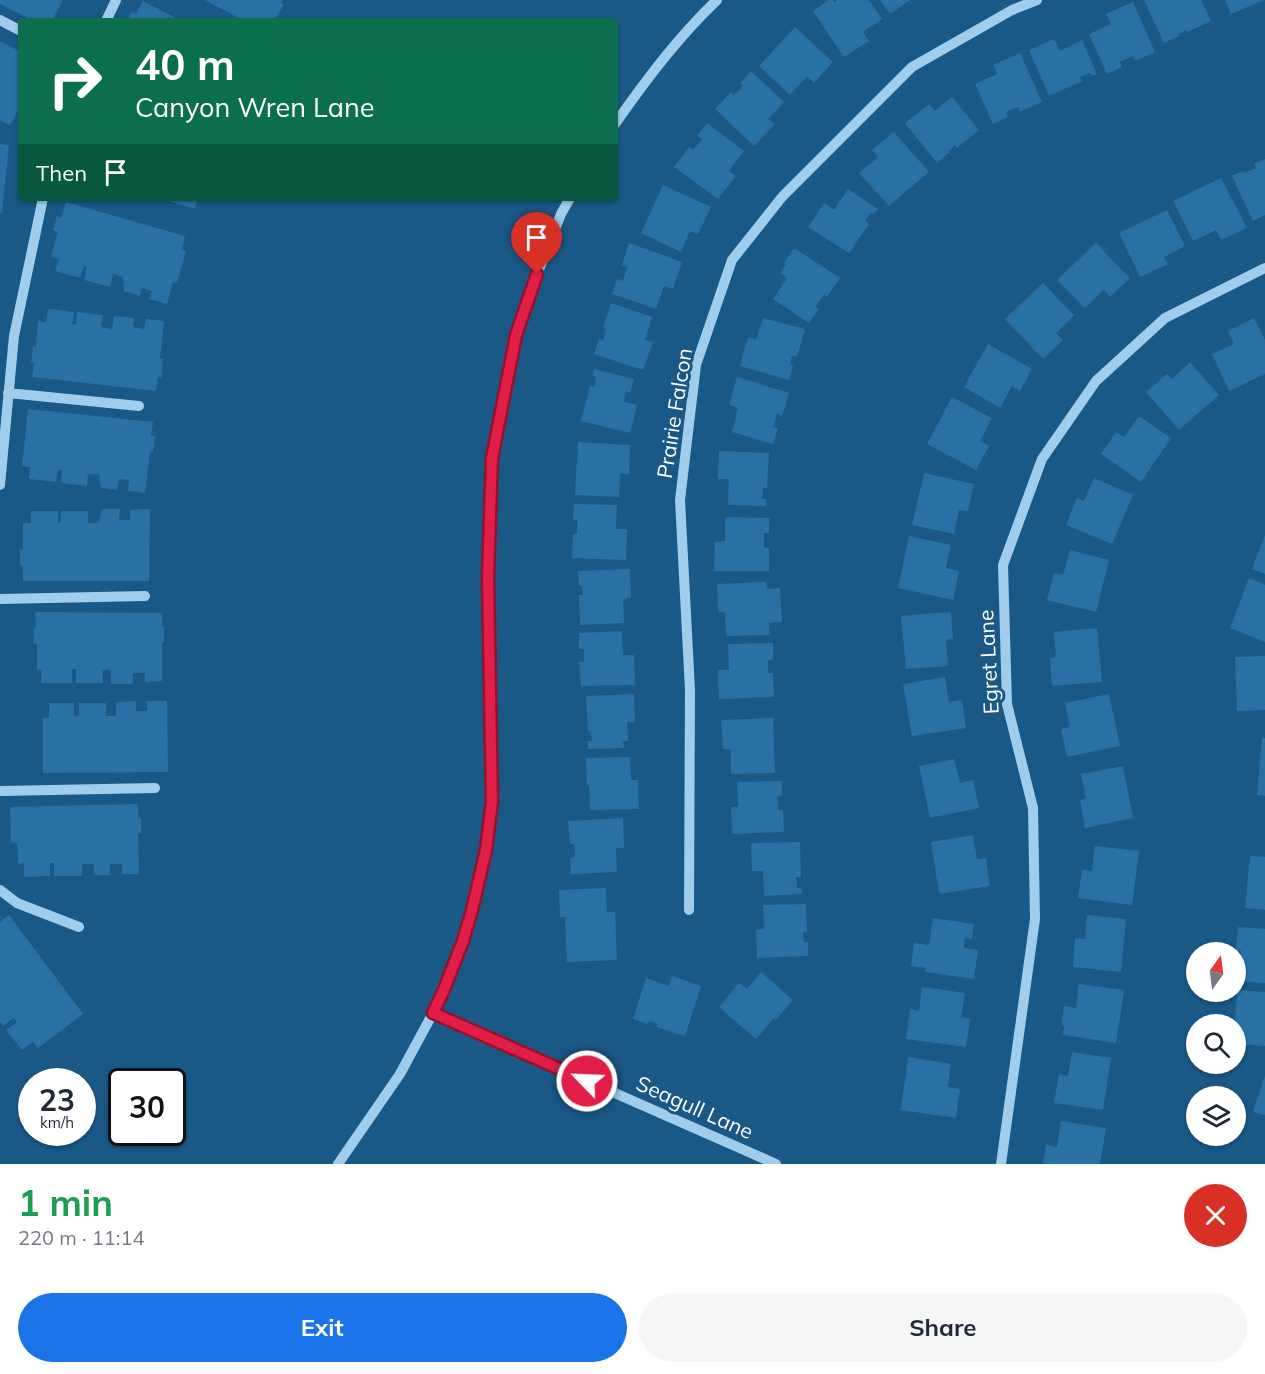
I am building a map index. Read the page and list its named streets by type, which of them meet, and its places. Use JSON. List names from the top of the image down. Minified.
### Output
{"streets":{"street":["Prairie Falcon","Egret Lane","Seagull Lane"]},"north":"top","page":{"turn":["40 m","Canyon Wren Lane"],"then":"Then","speed":"23 km/h","limit":"30","heading":["1 min","220 m · 11:14"],"buttons":["Exit","Share"]}}
